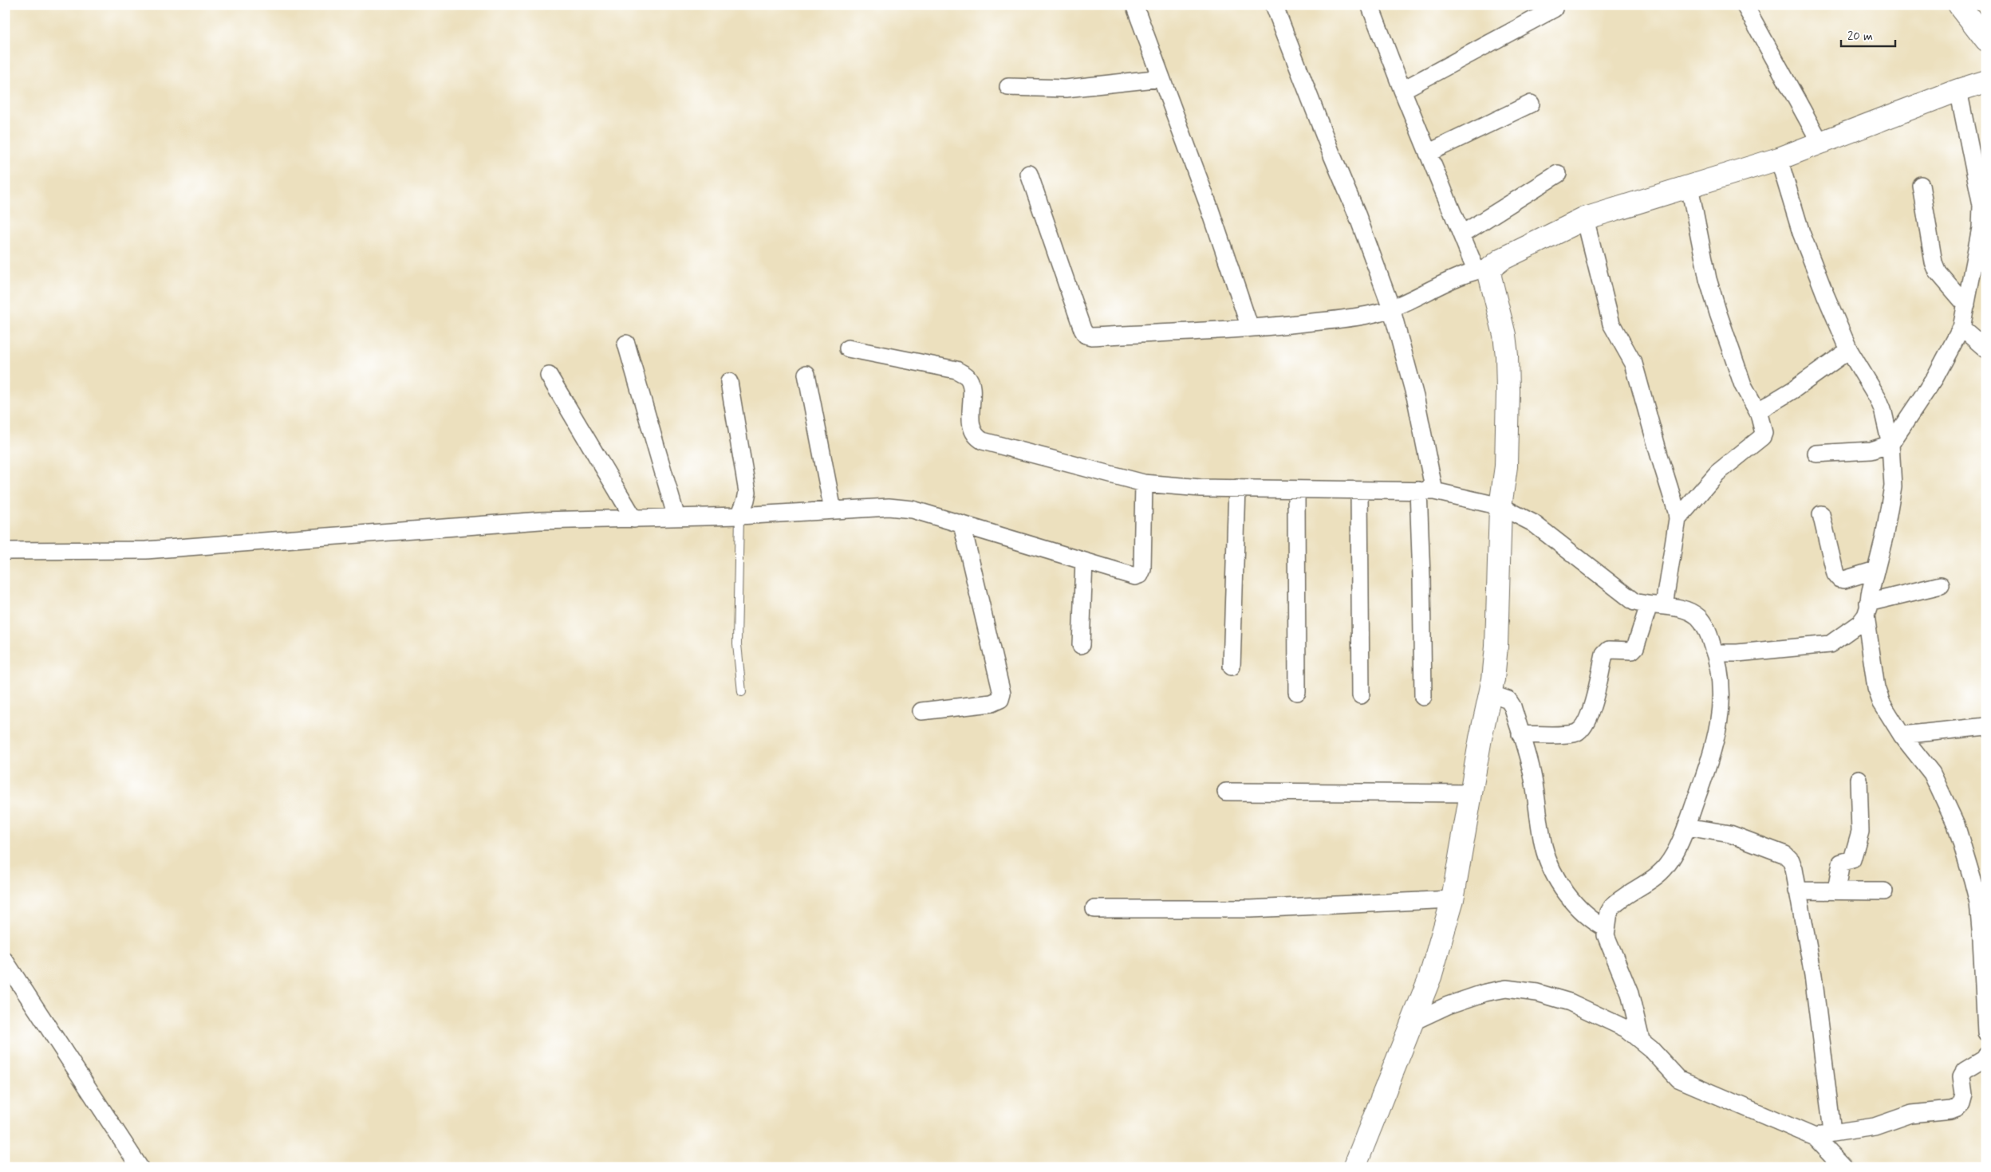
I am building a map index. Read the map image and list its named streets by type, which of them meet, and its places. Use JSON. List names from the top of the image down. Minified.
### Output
{"scale_bar":"20 m"}
